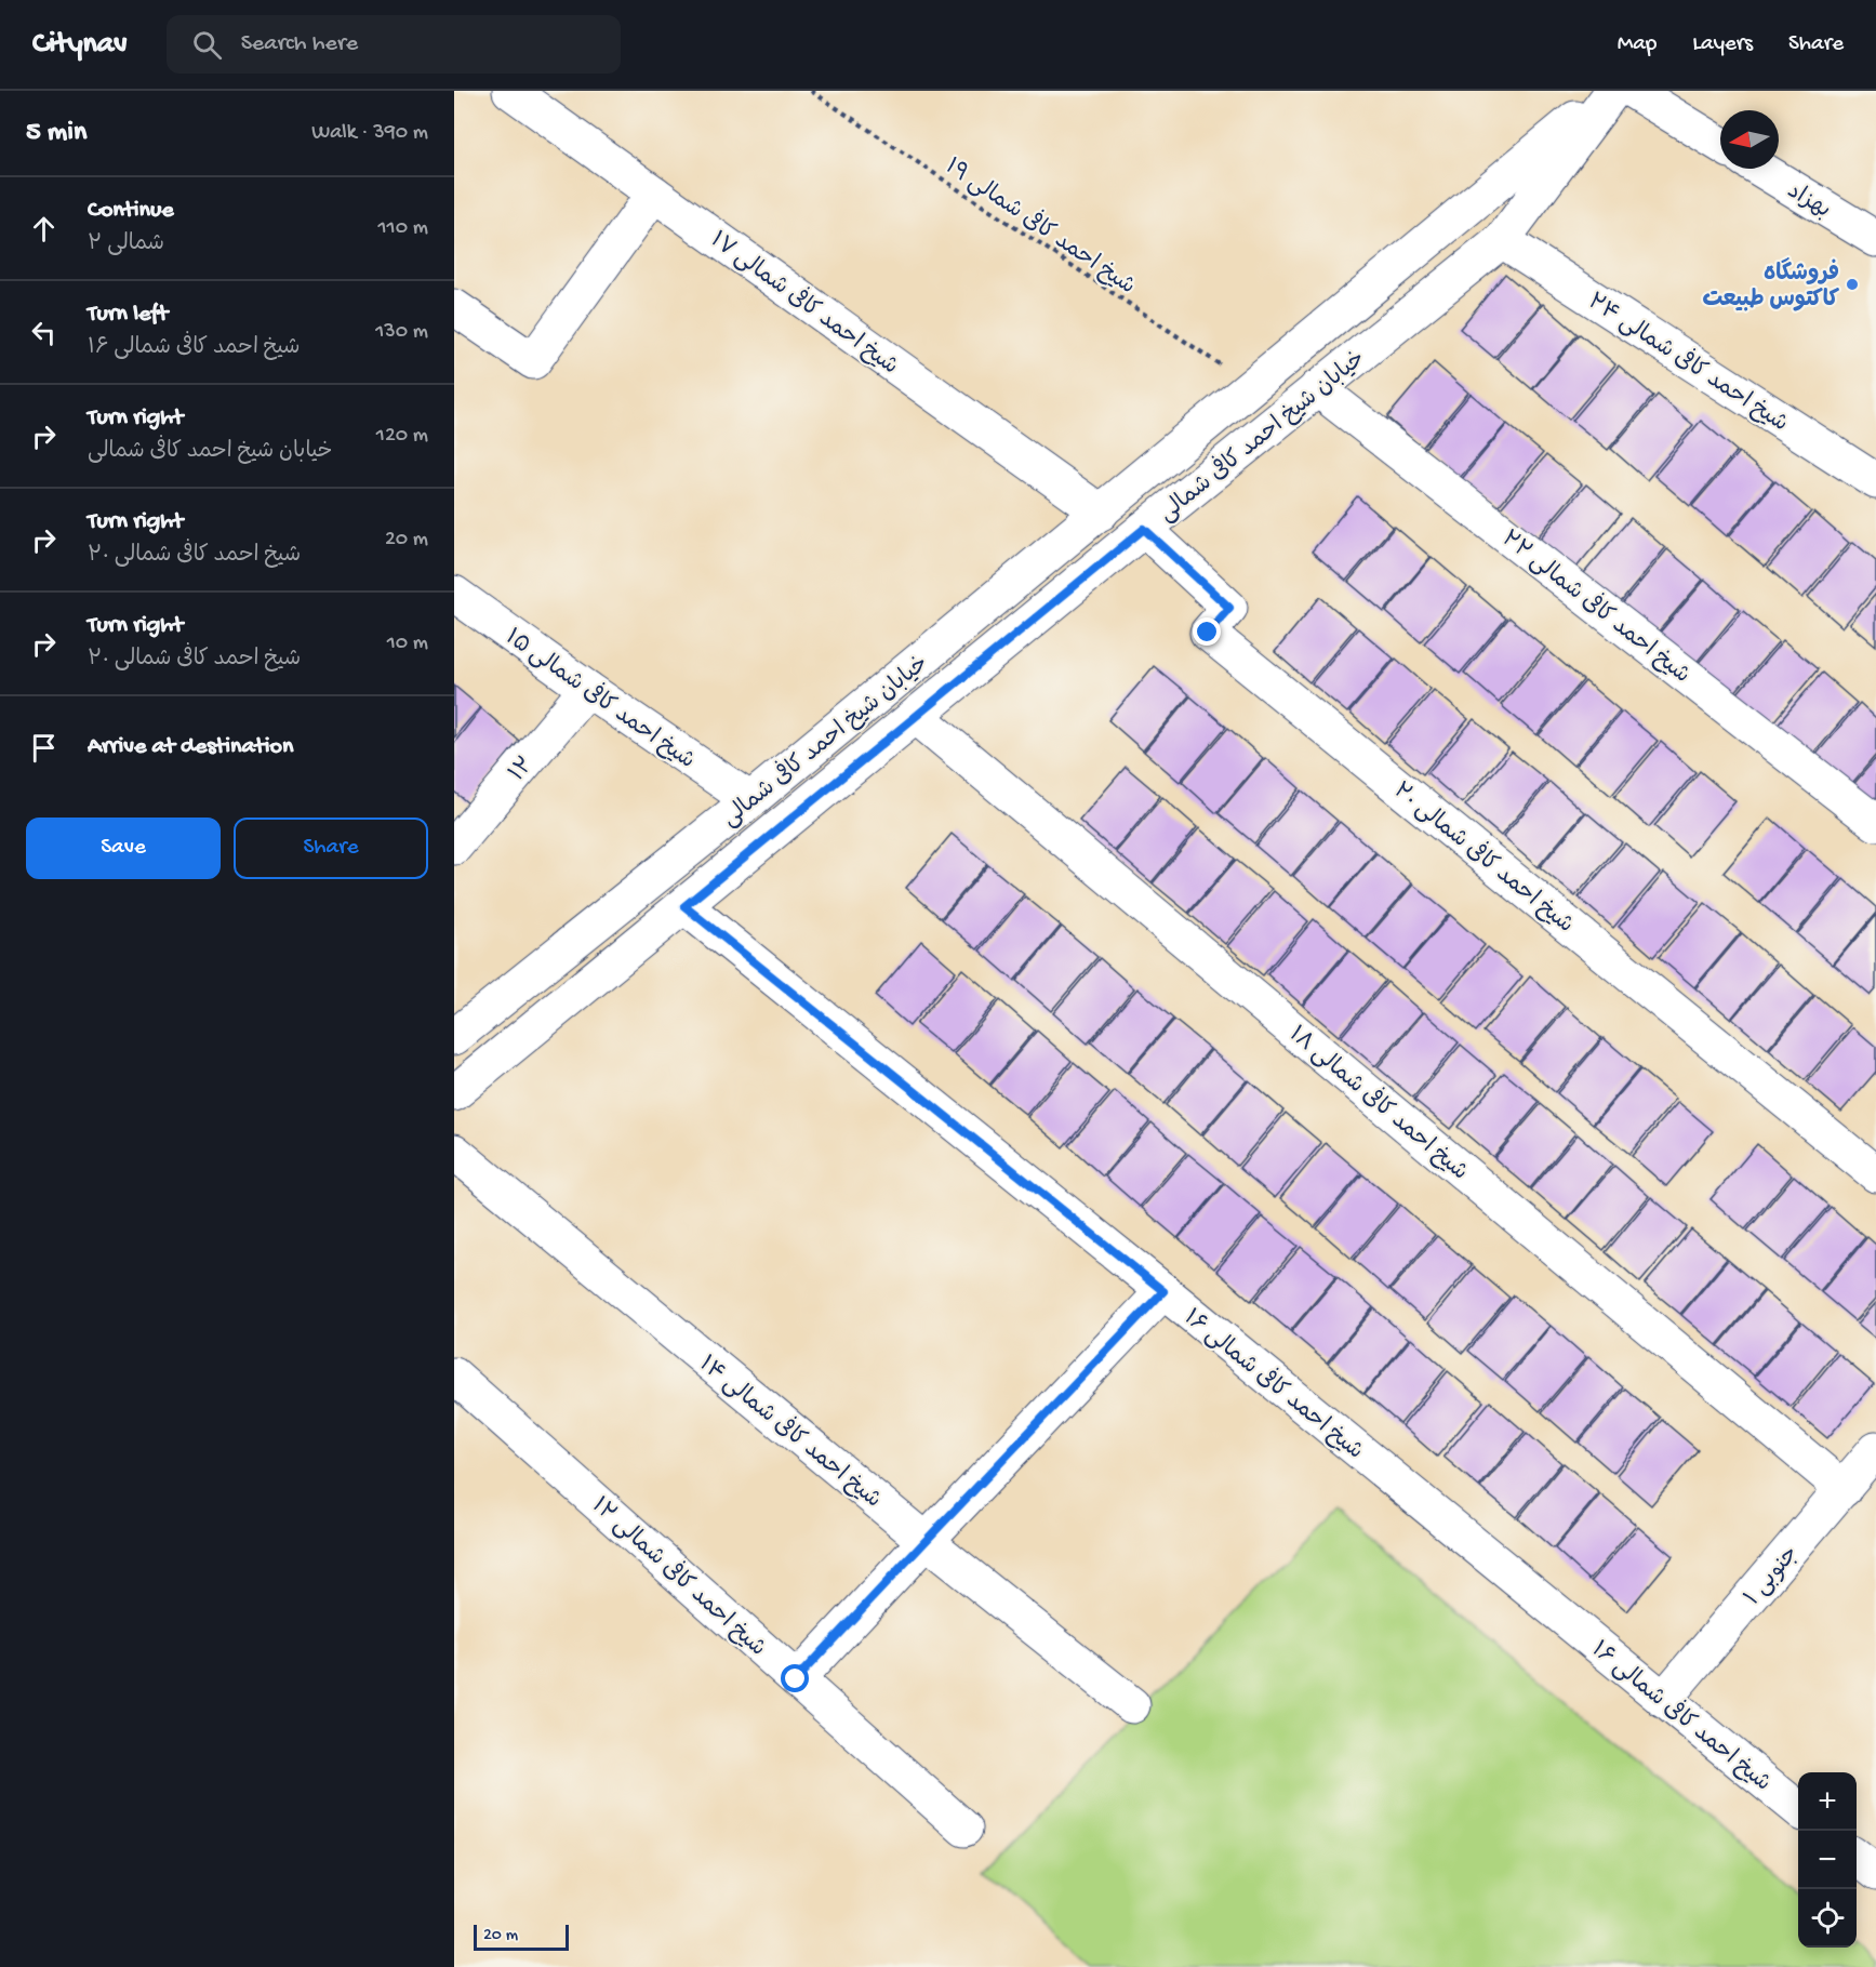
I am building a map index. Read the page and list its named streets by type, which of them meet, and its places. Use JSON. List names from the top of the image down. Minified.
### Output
{"streets":{"street":["بهزاد","شیخ احمد کافی شمالی ۱۷","شیخ احمد کافی شمالی ۲۴","خیابان شیخ احمد کافی شمالی","شیخ احمد کافی شمالی ۲۲","شیخ احمد کافی شمالی ۱۵","۱۲","شیخ احمد کافی شمالی ۲۰","شیخ احمد کافی شمالی ۱۸","شیخ احمد کافی شمالی ۱۶","شیخ احمد کافی شمالی ۱۴","جنوبی ۱","شیخ احمد کافی شمالی ۱۲"],"path":["شیخ احمد کافی شمالی ۱۹"]},"crossings":[["شیخ احمد کافی شمالی ۱۹","خیابان شیخ احمد کافی شمالی"],["شیخ احمد کافی شمالی ۱۷","خیابان شیخ احمد کافی شمالی"],["شیخ احمد کافی شمالی ۲۴","خیابان شیخ احمد کافی شمالی"],["خیابان شیخ احمد کافی شمالی","شیخ احمد کافی شمالی ۲۲"],["خیابان شیخ احمد کافی شمالی","شیخ احمد کافی شمالی ۱۵"],["خیابان شیخ احمد کافی شمالی","شیخ احمد کافی شمالی ۲۰"],["خیابان شیخ احمد کافی شمالی","شیخ احمد کافی شمالی ۱۸"],["خیابان شیخ احمد کافی شمالی","شیخ احمد کافی شمالی ۱۶"],["شیخ احمد کافی شمالی ۱۵","۱۲"],["شیخ احمد کافی شمالی ۱۸","جنوبی ۱"],["شیخ احمد کافی شمالی ۱۶","جنوبی ۱"]],"places":["فروشگاه کاکتوس طبیعت"],"scale_bar":"20 m","north":"left","page":{"header":"Citynav","search":"Search here","nav":["Map","Layers","Share"],"heading":["5 min","Walk · 390 m"],"list":[["Continue","۲ شمالی","110 m"],["Turn left","شیخ احمد کافی شمالی ۱۶","130 m"],["Turn right","خیابان شیخ احمد کافی شمالی","120 m"],["Turn right","شیخ احمد کافی شمالی ۲۰","20 m"],["Turn right","شیخ احمد کافی شمالی ۲۰","10 m"],"Arrive at destination"],"buttons":["Save","Share"],"map_buttons":["+","−"],"scale":"20 m"}}
